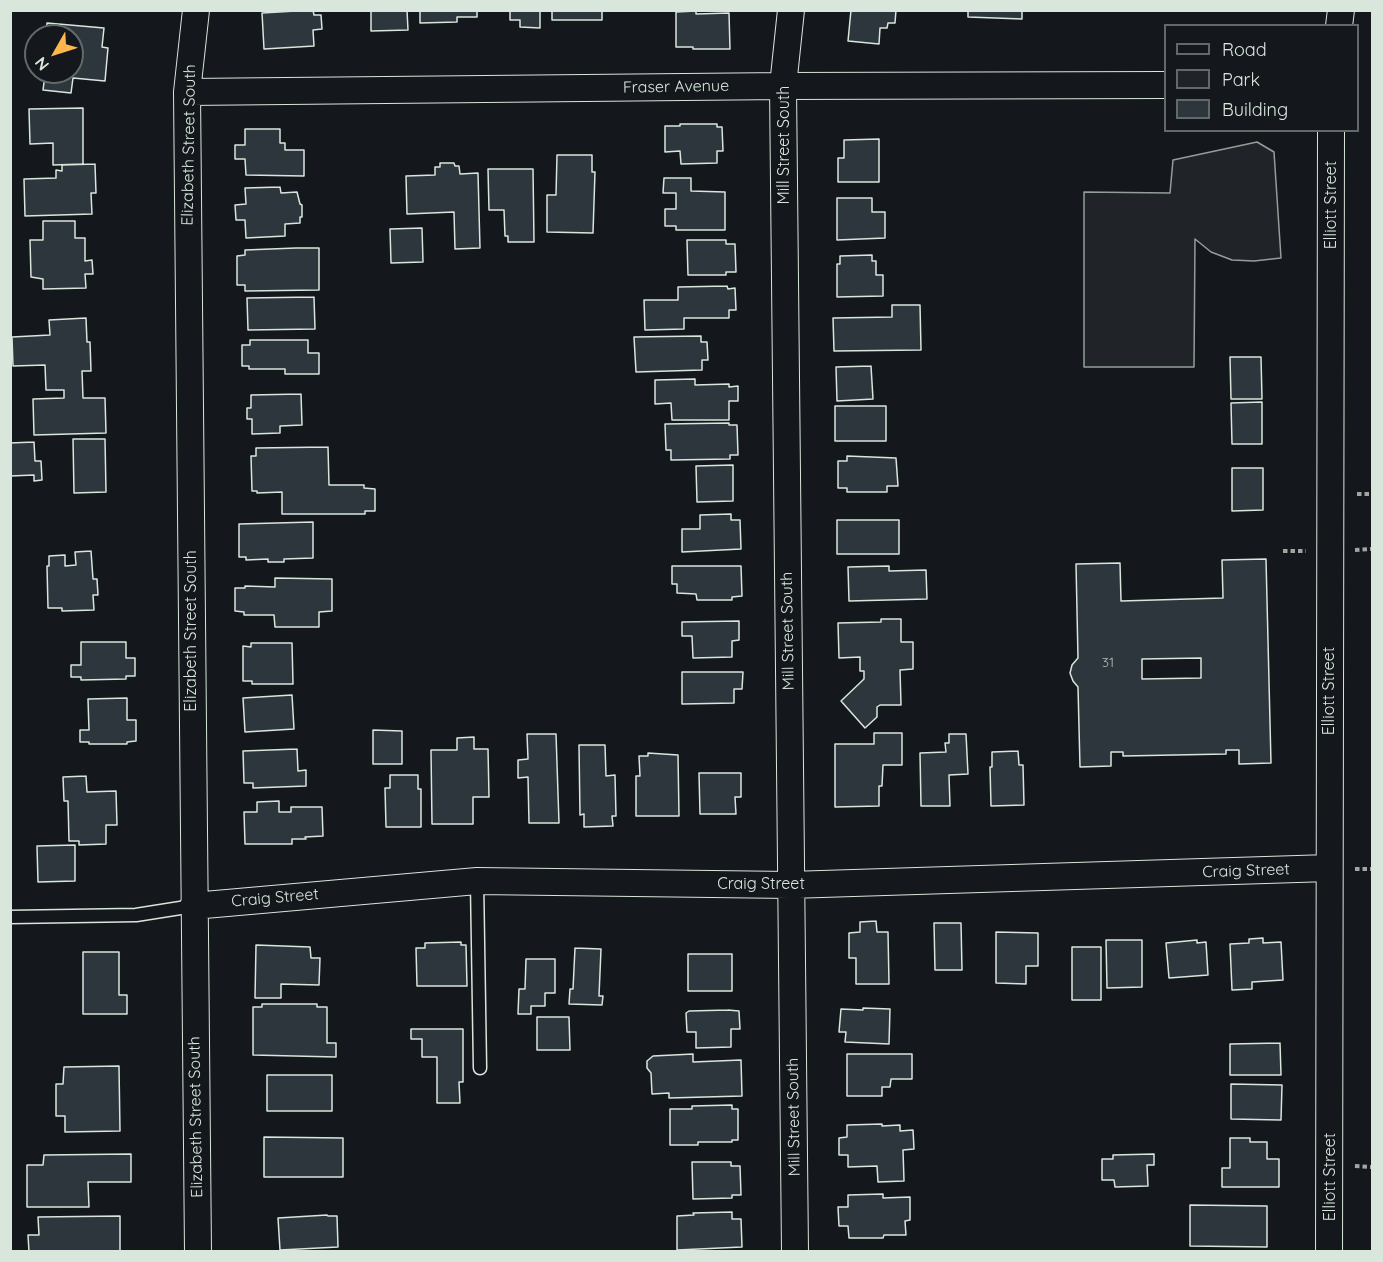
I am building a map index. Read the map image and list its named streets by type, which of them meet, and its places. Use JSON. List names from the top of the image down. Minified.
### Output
{"streets":{"street":["Fraser Avenue","Elizabeth Street South","Mill Street South","Elliott Street","Craig Street"]},"crossings":[["Fraser Avenue","Elizabeth Street South"],["Fraser Avenue","Mill Street South"],["Elizabeth Street South","Craig Street"],["Mill Street South","Craig Street"],["Elliott Street","Craig Street"]],"house_numbers":["31"],"legend":["Road","Park","Building"],"north":"bottom left"}
